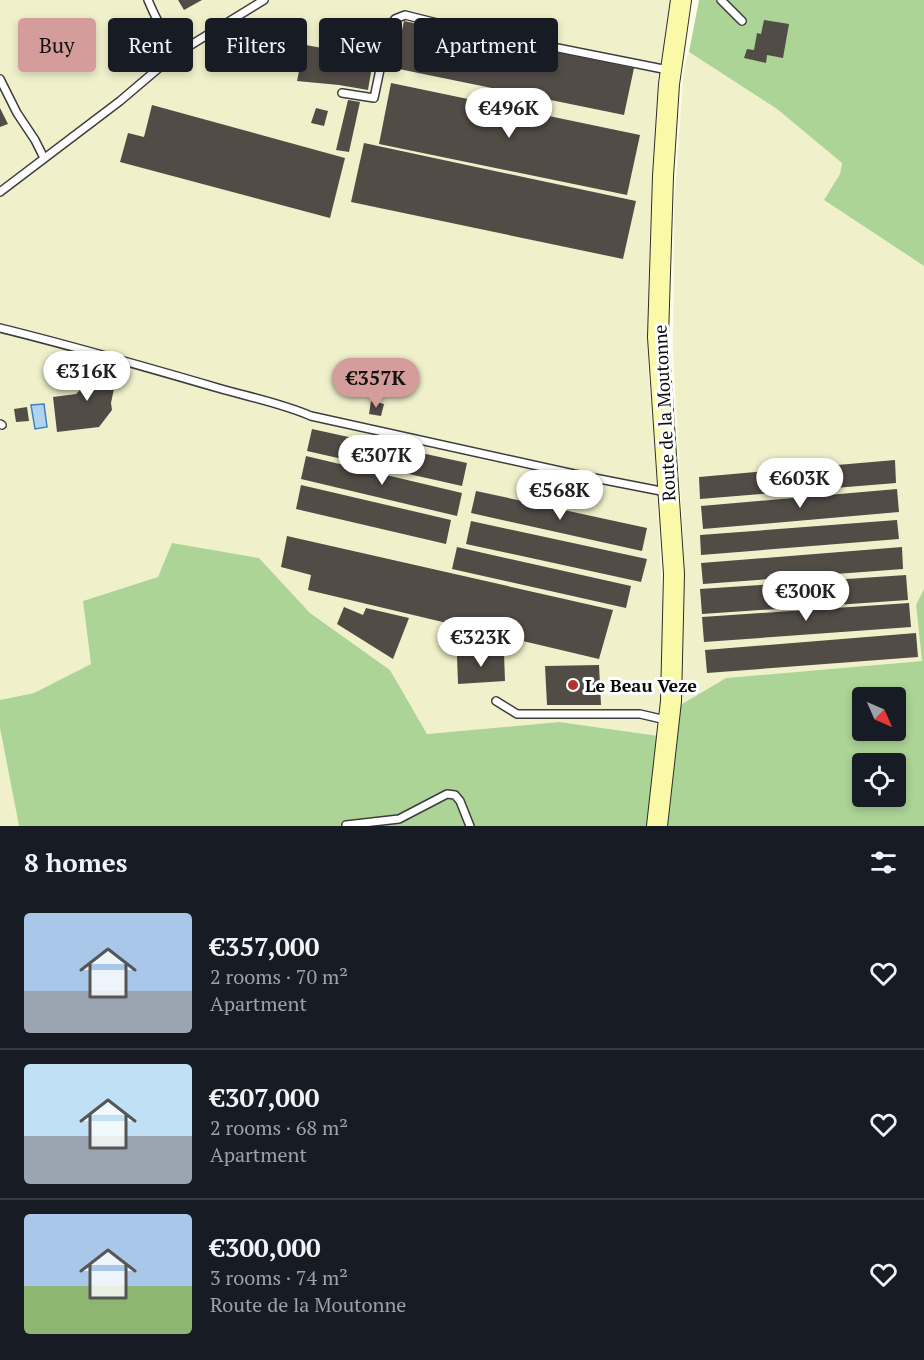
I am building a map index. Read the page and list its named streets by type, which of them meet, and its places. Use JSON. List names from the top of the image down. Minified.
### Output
{"streets":{"main road":["Route de la Moutonne"]},"places":["Le Beau Veze"],"north":"bottom right","page":{"chip":["Buy","Rent","Filters","New","Apartment"],"price":["€496K","€316K","€357K","€307K","€603K","€568K","€300K","€323K"],"heading":"8 homes","list":[{"name":"€357,000","note":"2 rooms · 70 m² · Apartment"},{"name":"€307,000","note":"2 rooms · 68 m² · Apartment"},{"name":"€300,000","note":"3 rooms · 74 m² · Route de la Moutonne"}]}}
